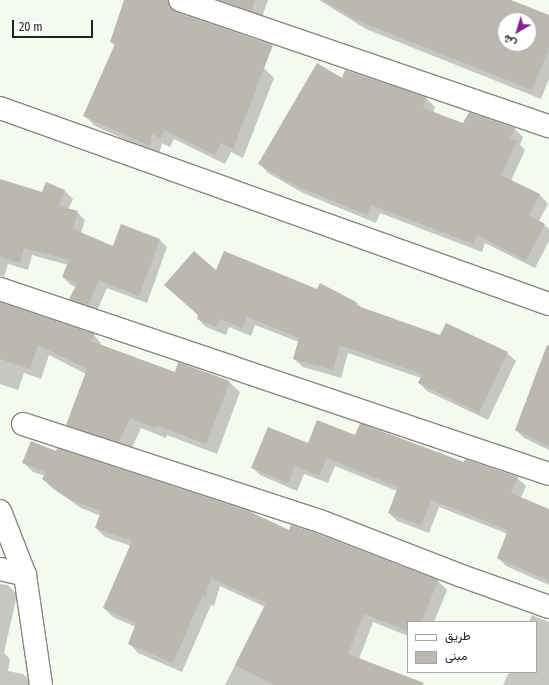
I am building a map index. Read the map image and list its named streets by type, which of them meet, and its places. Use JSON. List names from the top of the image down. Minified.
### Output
{"legend":["طريق","مبنى"],"scale_bar":"20 m","north":"bottom left"}
